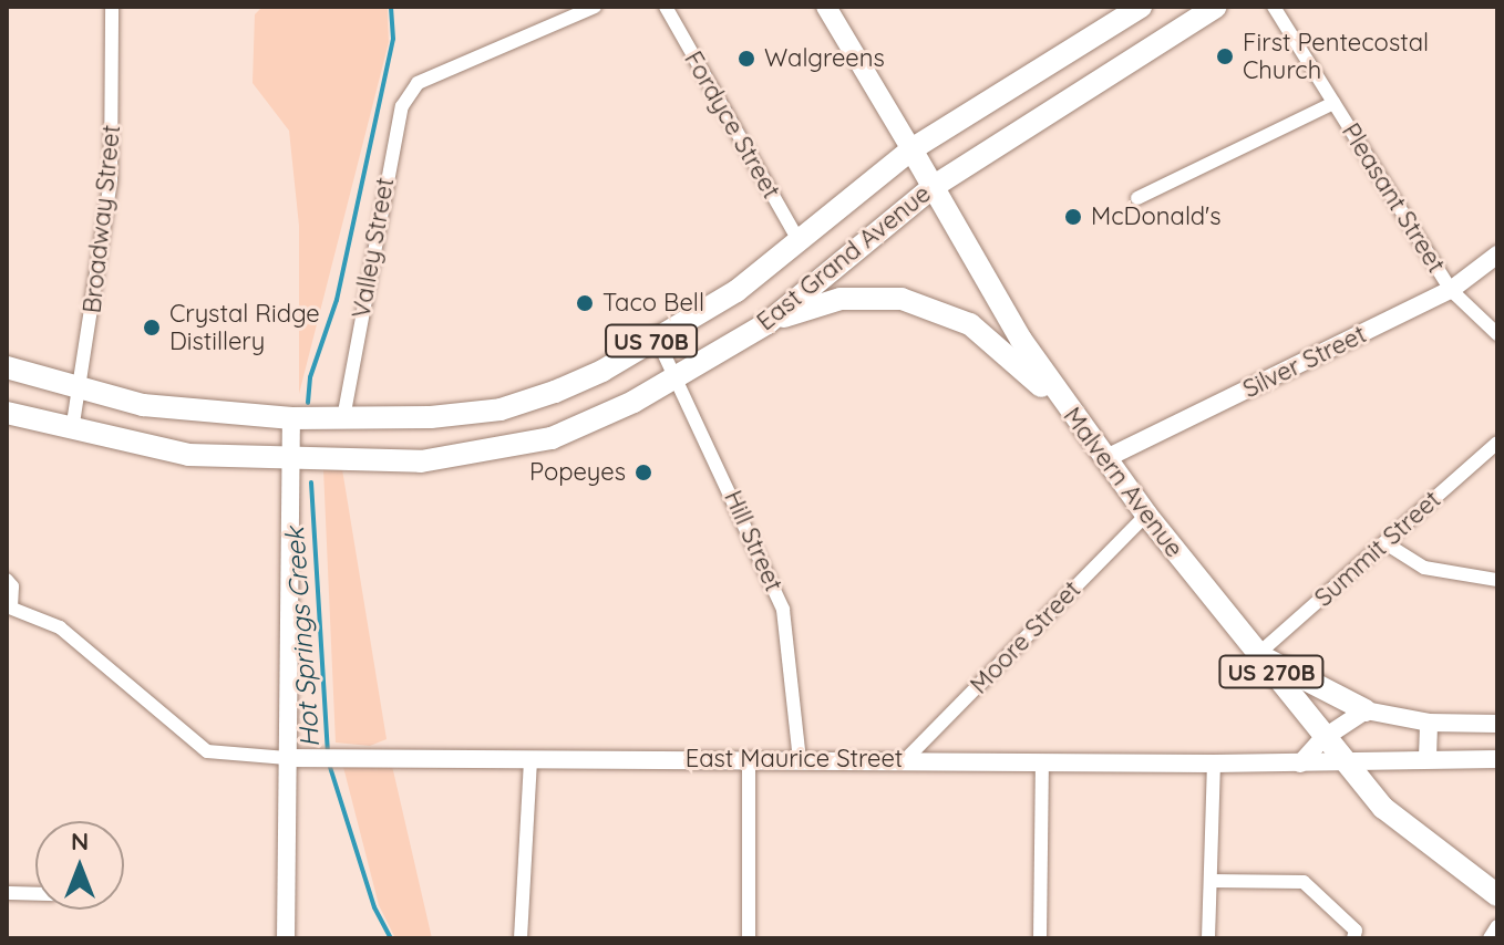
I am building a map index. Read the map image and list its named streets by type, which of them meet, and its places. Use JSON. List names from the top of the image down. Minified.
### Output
{"streets":{"main road":["East Grand Avenue","US 70B","Malvern Avenue","US 270B"],"street":["Fordyce Street","Pleasant Street","Broadway Street","Valley Street","Silver Street","Hill Street","Summit Street","Moore Street","East Maurice Street"]},"crossings":[["Fordyce Street","East Grand Avenue"],["Pleasant Street","Silver Street"],["Broadway Street","US 70B"],["Valley Street","East Grand Avenue"],["Valley Street","US 70B"],["East Grand Avenue","US 70B"],["East Grand Avenue","Malvern Avenue"],["East Grand Avenue","Hill Street"],["East Grand Avenue","US 270B"],["Silver Street","Malvern Avenue"],["Malvern Avenue","Summit Street"],["Malvern Avenue","Moore Street"],["Malvern Avenue","US 270B"],["Malvern Avenue","East Maurice Street"],["Hill Street","East Maurice Street"],["Moore Street","East Maurice Street"]],"water":["Hot Springs Creek"],"places":["First Pentecostal Church","Walgreens","McDonald's","Taco Bell","Crystal Ridge Distillery","Popeyes"],"north":"top"}
